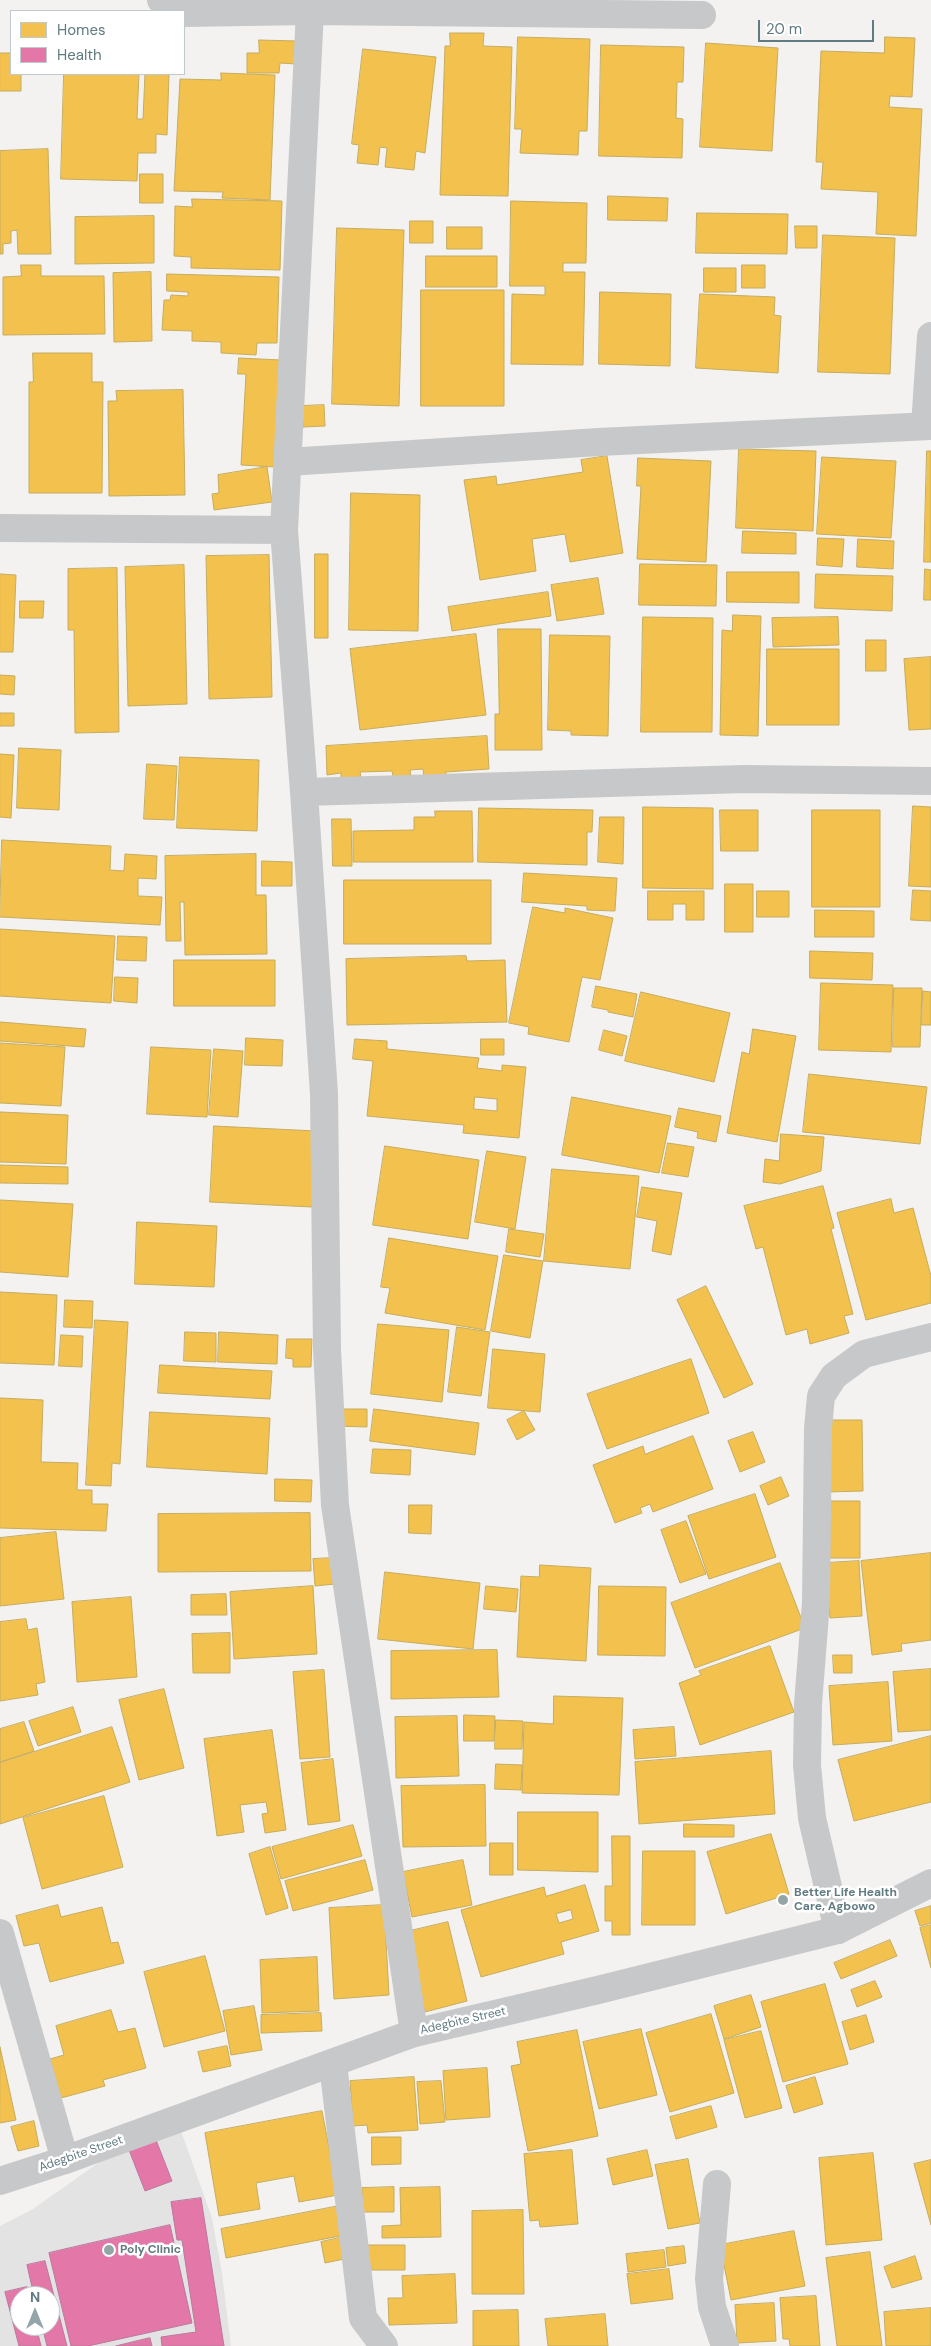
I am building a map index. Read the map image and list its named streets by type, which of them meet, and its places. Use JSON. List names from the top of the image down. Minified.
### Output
{"streets":{"street":["Adegbite Street"]},"places":["Better Life Health Care, Agbowo","Poly Clinic"],"legend":["Homes","Health"],"scale_bar":"20 m","north":"top"}
